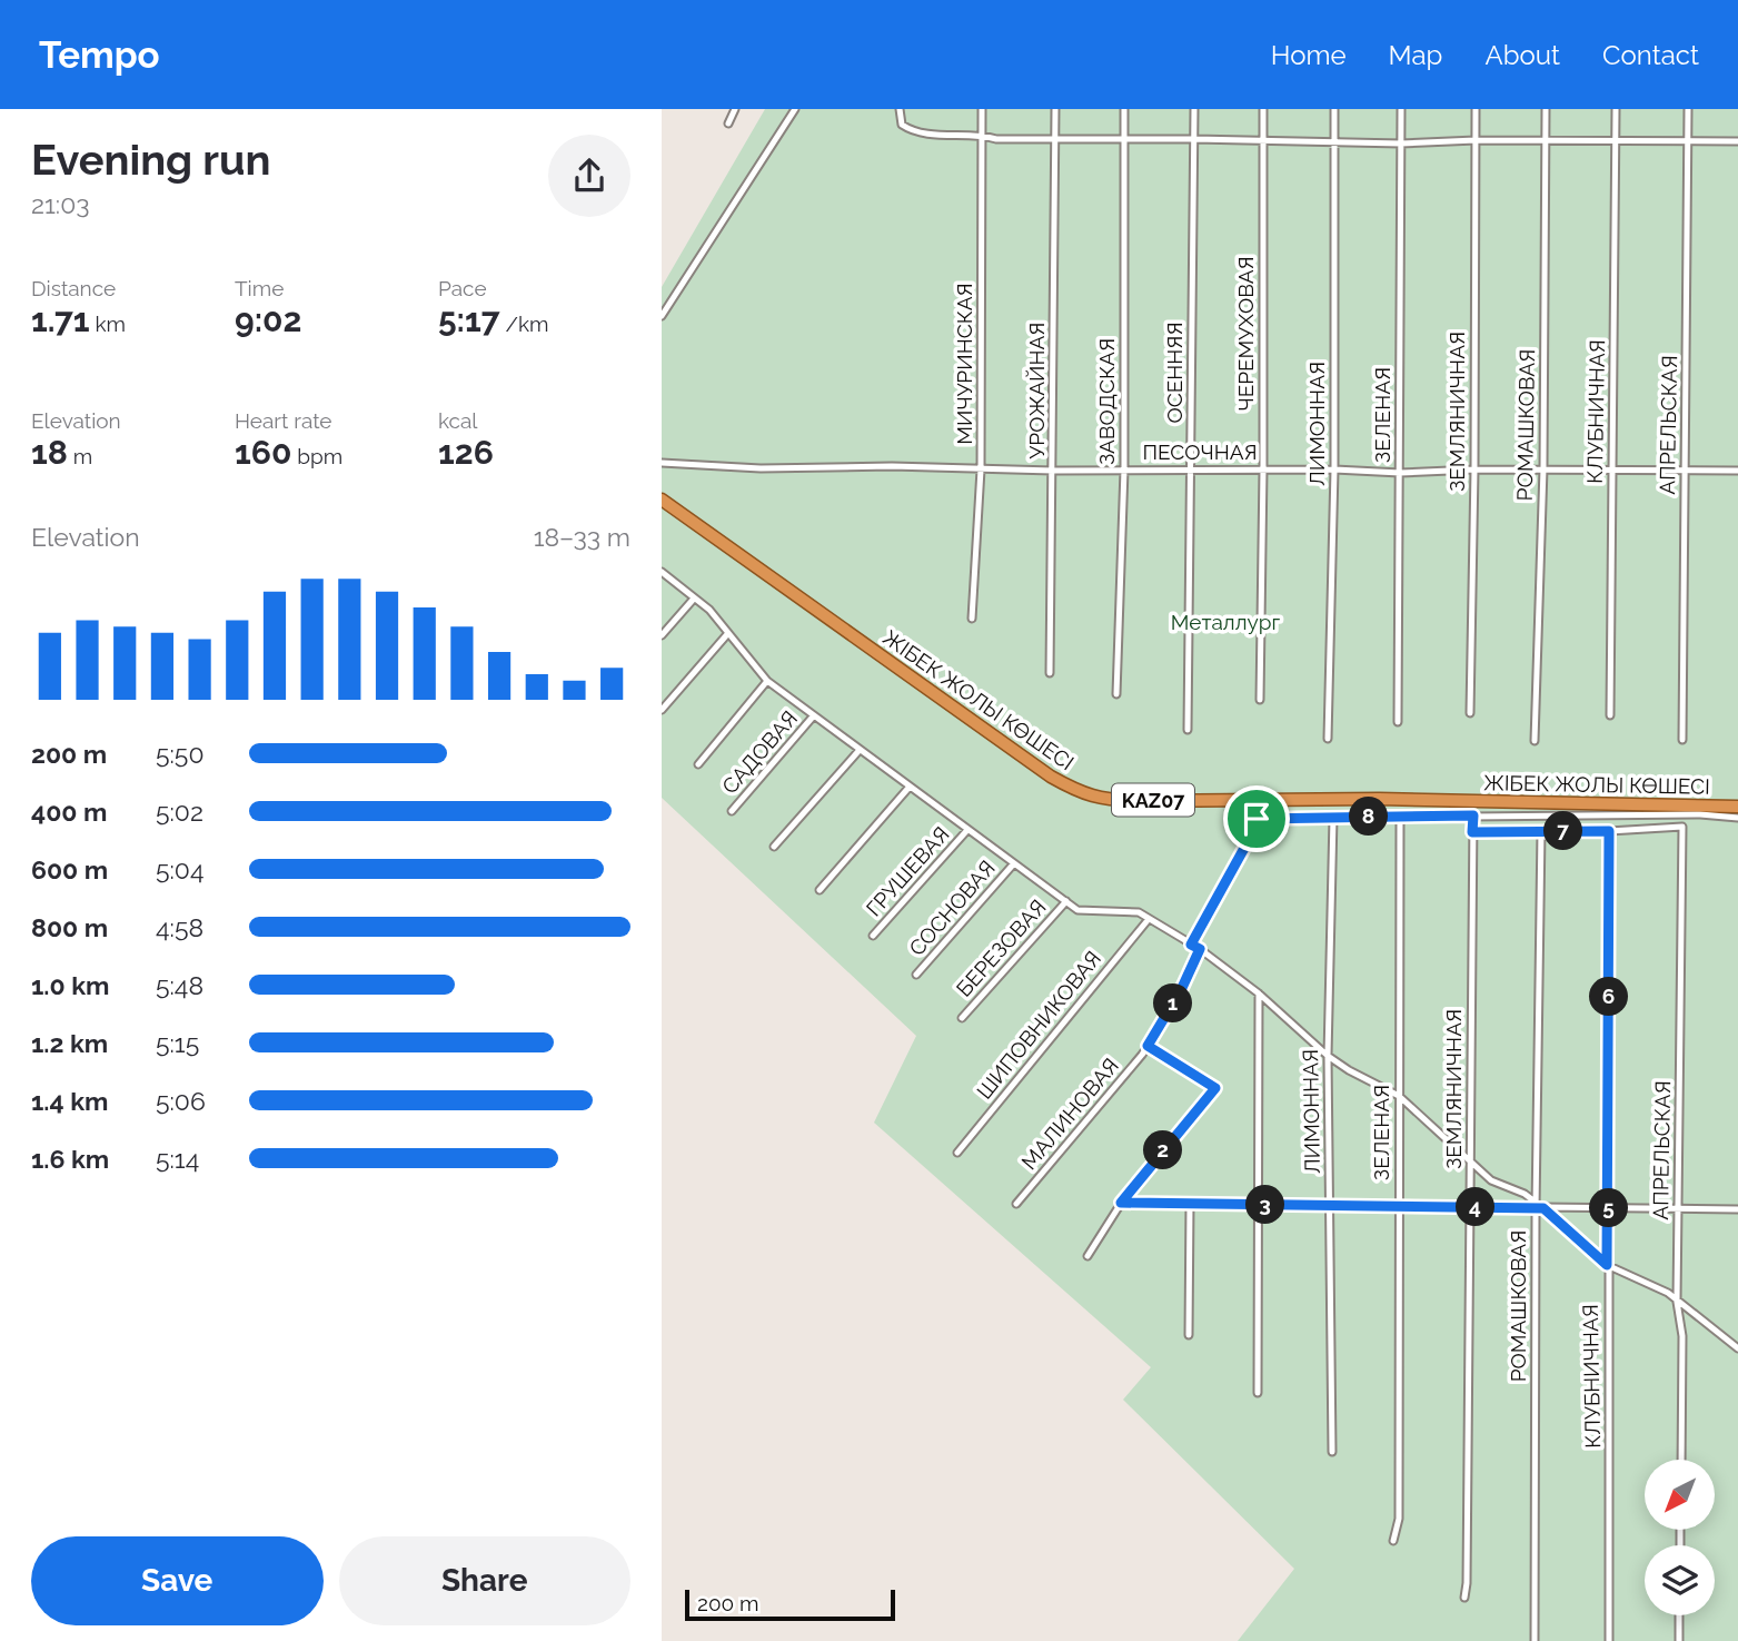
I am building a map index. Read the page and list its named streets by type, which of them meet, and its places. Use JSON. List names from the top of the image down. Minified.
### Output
{"streets":{"highway":["ЖІБЕК ЖОЛЫ КӨШЕСІ","KAZ07"],"street":["ЧЕРЕМУХОВАЯ","МИЧУРИНСКАЯ","ОСЕННЯЯ","УРОЖАЙНАЯ","ЗАВОДСКАЯ","ЗЕМЛЯНИЧНАЯ","КЛУБНИЧНАЯ","ЗЕЛЕНАЯ","ЛИМОННАЯ","РОМАШКОВАЯ","АПРЕЛЬСКАЯ","ПЕСОЧНАЯ","САДОВАЯ","ГРУШЕВАЯ","СОСНОВАЯ","БЕРЕЗОВАЯ","ШИПОВНИКОВАЯ","МАЛИНОВАЯ"]},"crossings":[["ЧЕРЕМУХОВАЯ","ПЕСОЧНАЯ"],["МИЧУРИНСКАЯ","ПЕСОЧНАЯ"],["ОСЕННЯЯ","ПЕСОЧНАЯ"],["УРОЖАЙНАЯ","ПЕСОЧНАЯ"],["ЗАВОДСКАЯ","ПЕСОЧНАЯ"],["ЗЕМЛЯНИЧНАЯ","ПЕСОЧНАЯ"],["КЛУБНИЧНАЯ","АПРЕЛЬСКАЯ"],["КЛУБНИЧНАЯ","ПЕСОЧНАЯ"],["ЗЕЛЕНАЯ","ПЕСОЧНАЯ"],["ЛИМОННАЯ","ПЕСОЧНАЯ"],["РОМАШКОВАЯ","ПЕСОЧНАЯ"],["АПРЕЛЬСКАЯ","ПЕСОЧНАЯ"]],"parks":["Металлург"],"scale_bar":"200 m","north":"bottom left","page":{"header":"Tempo","nav":["Home","Map","About","Contact"],"heading":["Evening run","21:03"],"stats":[["Distance","1.71 km"],["Time","9:02"],["Pace","5:17 /km"],["Elevation","18 m"],["Heart rate","160 bpm"],["kcal","126"]],"chart":["Elevation","18–33 m"],"list":[{"name":"200 m","note":"5:50"},{"name":"400 m","note":"5:02"},{"name":"600 m","note":"5:04"},{"name":"800 m","note":"4:58"},{"name":"1.0 km","note":"5:48"},{"name":"1.2 km","note":"5:15"},{"name":"1.4 km","note":"5:06"},{"name":"1.6 km","note":"5:14"}],"pins":["8","7","6","1","2","3","4","5"],"buttons":["Save","Share"],"scale":"200 m"}}
